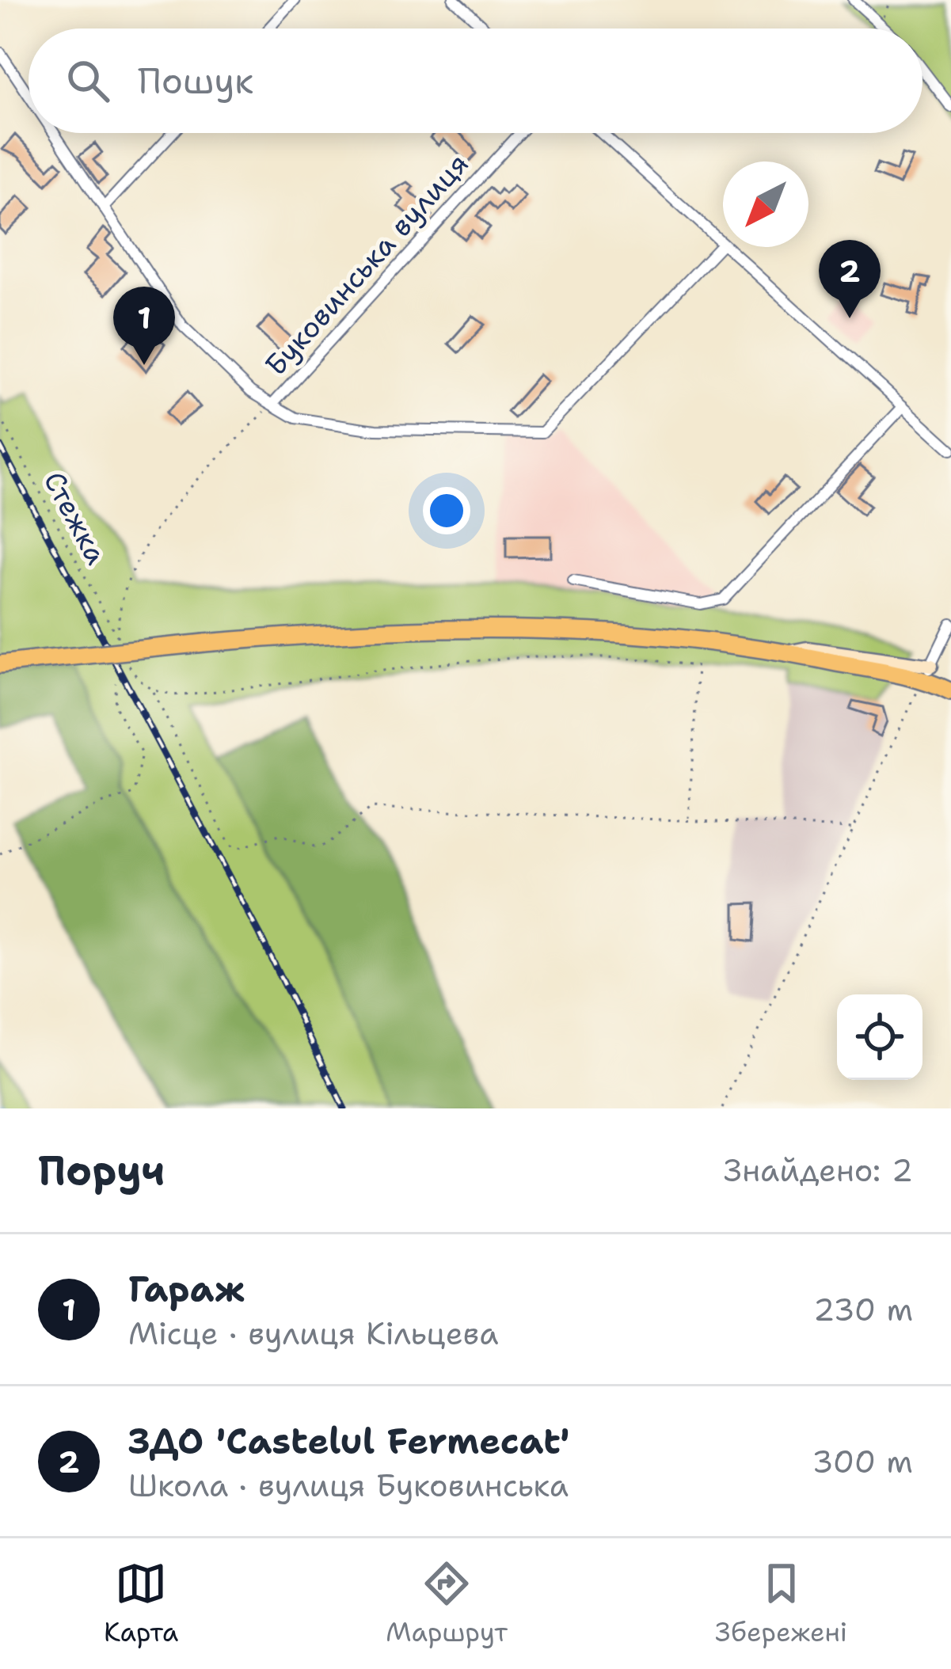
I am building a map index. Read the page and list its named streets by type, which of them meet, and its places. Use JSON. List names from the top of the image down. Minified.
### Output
{"streets":{"street":["Буковинська вулиця"],"path":["Стежка"]},"north":"bottom left","page":{"search":"Пошук","pins":["2","1"],"heading":["Поруч","Знайдено: 2"],"list":[{"mark":"1","name":"Гараж","note":"Місце · вулиця Кільцева","value":"230 m"},{"mark":"2","name":"ЗДО 'Castelul Fermecat'","note":"Школа · вулиця Буковинська","value":"300 m"}],"nav":["Карта","Маршрут","Збережені"]}}
